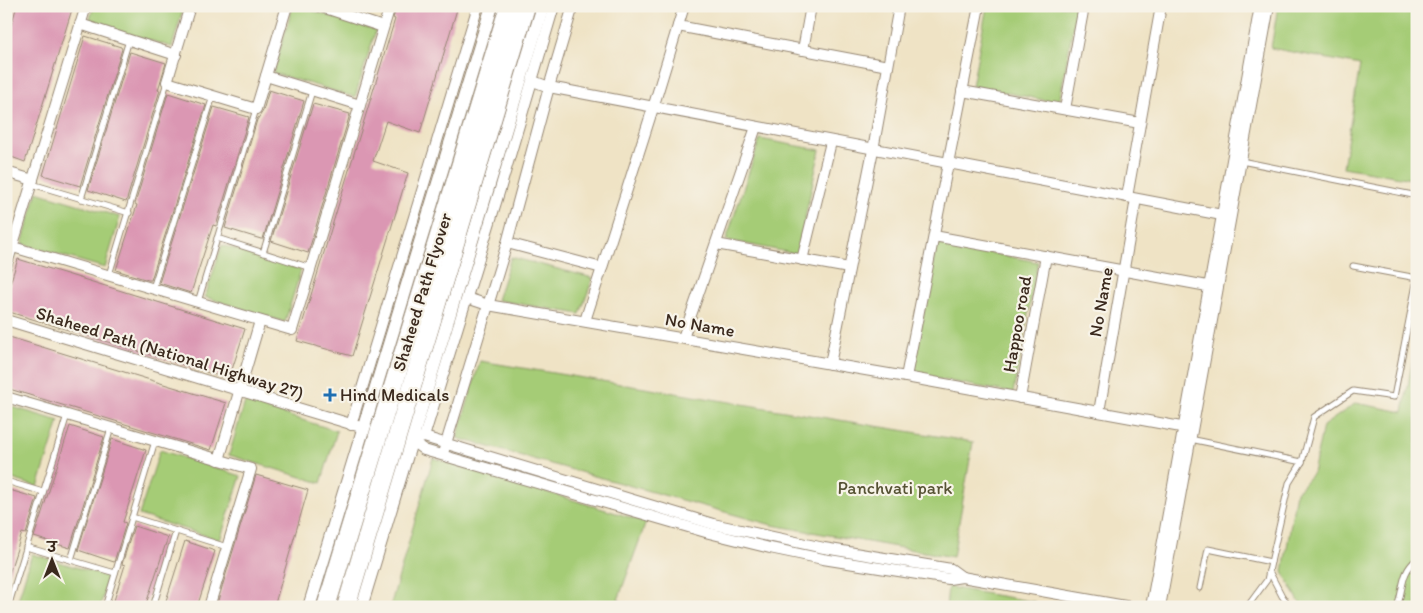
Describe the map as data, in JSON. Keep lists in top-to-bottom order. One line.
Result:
{"streets":{"highway":["Shaheed Path Flyover"],"street":["No Name","Happoo road","Shaheed Path (National Highway 27)"]},"crossings":[["No Name","Happoo road"]],"parks":["Panchvati park"],"places":{"health":["Hind Medicals"]},"north":"top"}
